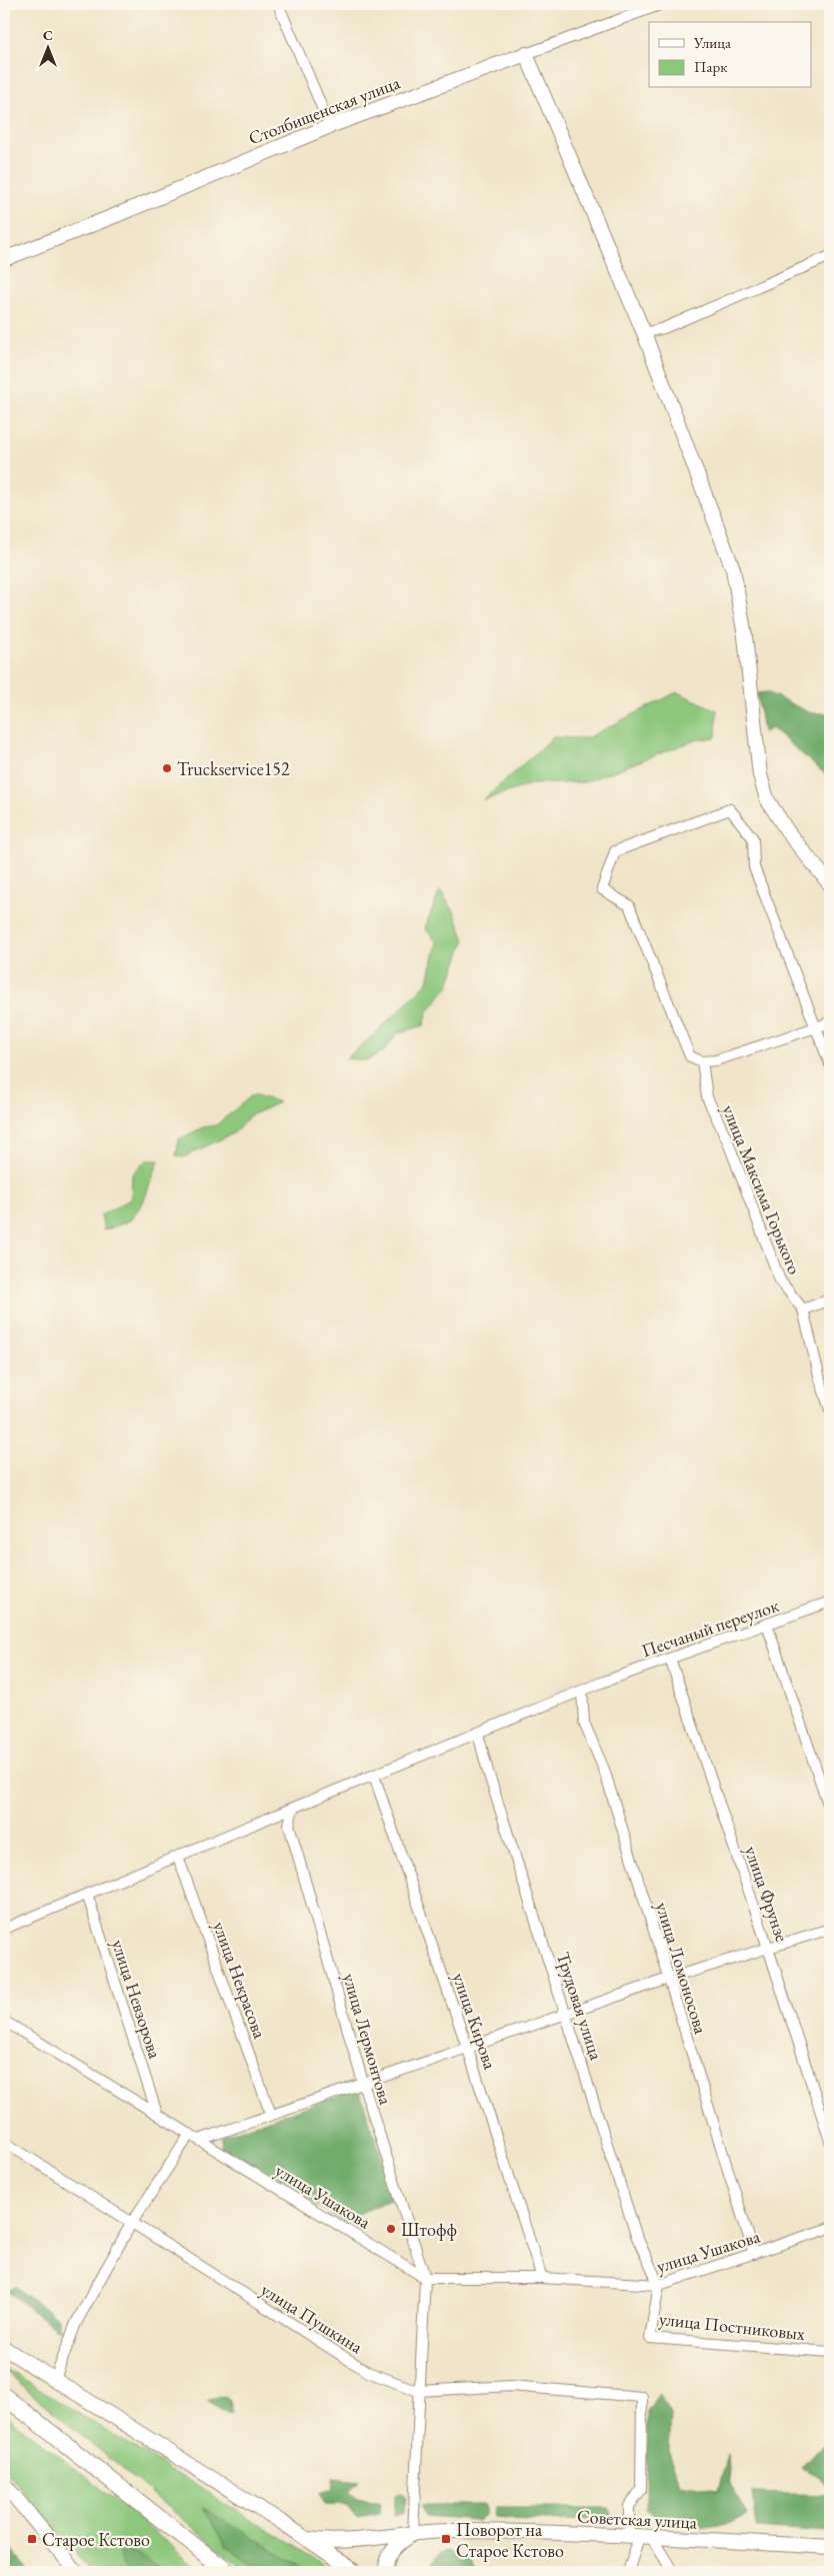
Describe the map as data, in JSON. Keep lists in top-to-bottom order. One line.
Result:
{"streets":{"street":["Столбищенская улица","улица Максима Горького","Песчаный переулок","улица Фрунзе","улица Ломоносова","улица Некрасова","улица Невзорова","Трудовая улица","улица Кирова","улица Лермонтова","улица Ушакова","улица Пушкина","улица Постниковых","Советская улица"]},"crossings":[["Песчаный переулок","улица Фрунзе"],["Песчаный переулок","улица Ломоносова"],["Песчаный переулок","улица Некрасова"],["Песчаный переулок","улица Невзорова"],["Песчаный переулок","Трудовая улица"],["Песчаный переулок","улица Кирова"],["Песчаный переулок","улица Лермонтова"],["улица Ломоносова","улица Ушакова"],["улица Невзорова","улица Ушакова"],["Трудовая улица","улица Ушакова"],["Трудовая улица","улица Постниковых"],["улица Кирова","улица Ушакова"],["улица Лермонтова","улица Ушакова"],["улица Ушакова","улица Постниковых"],["улица Пушкина","Советская улица"]],"places":{"other":["Truckservice152","Штофф"],"transit":["Старое Кстово","Поворот на Старое Кстово"]},"legend":["Улица","Парк"],"north":"top"}
